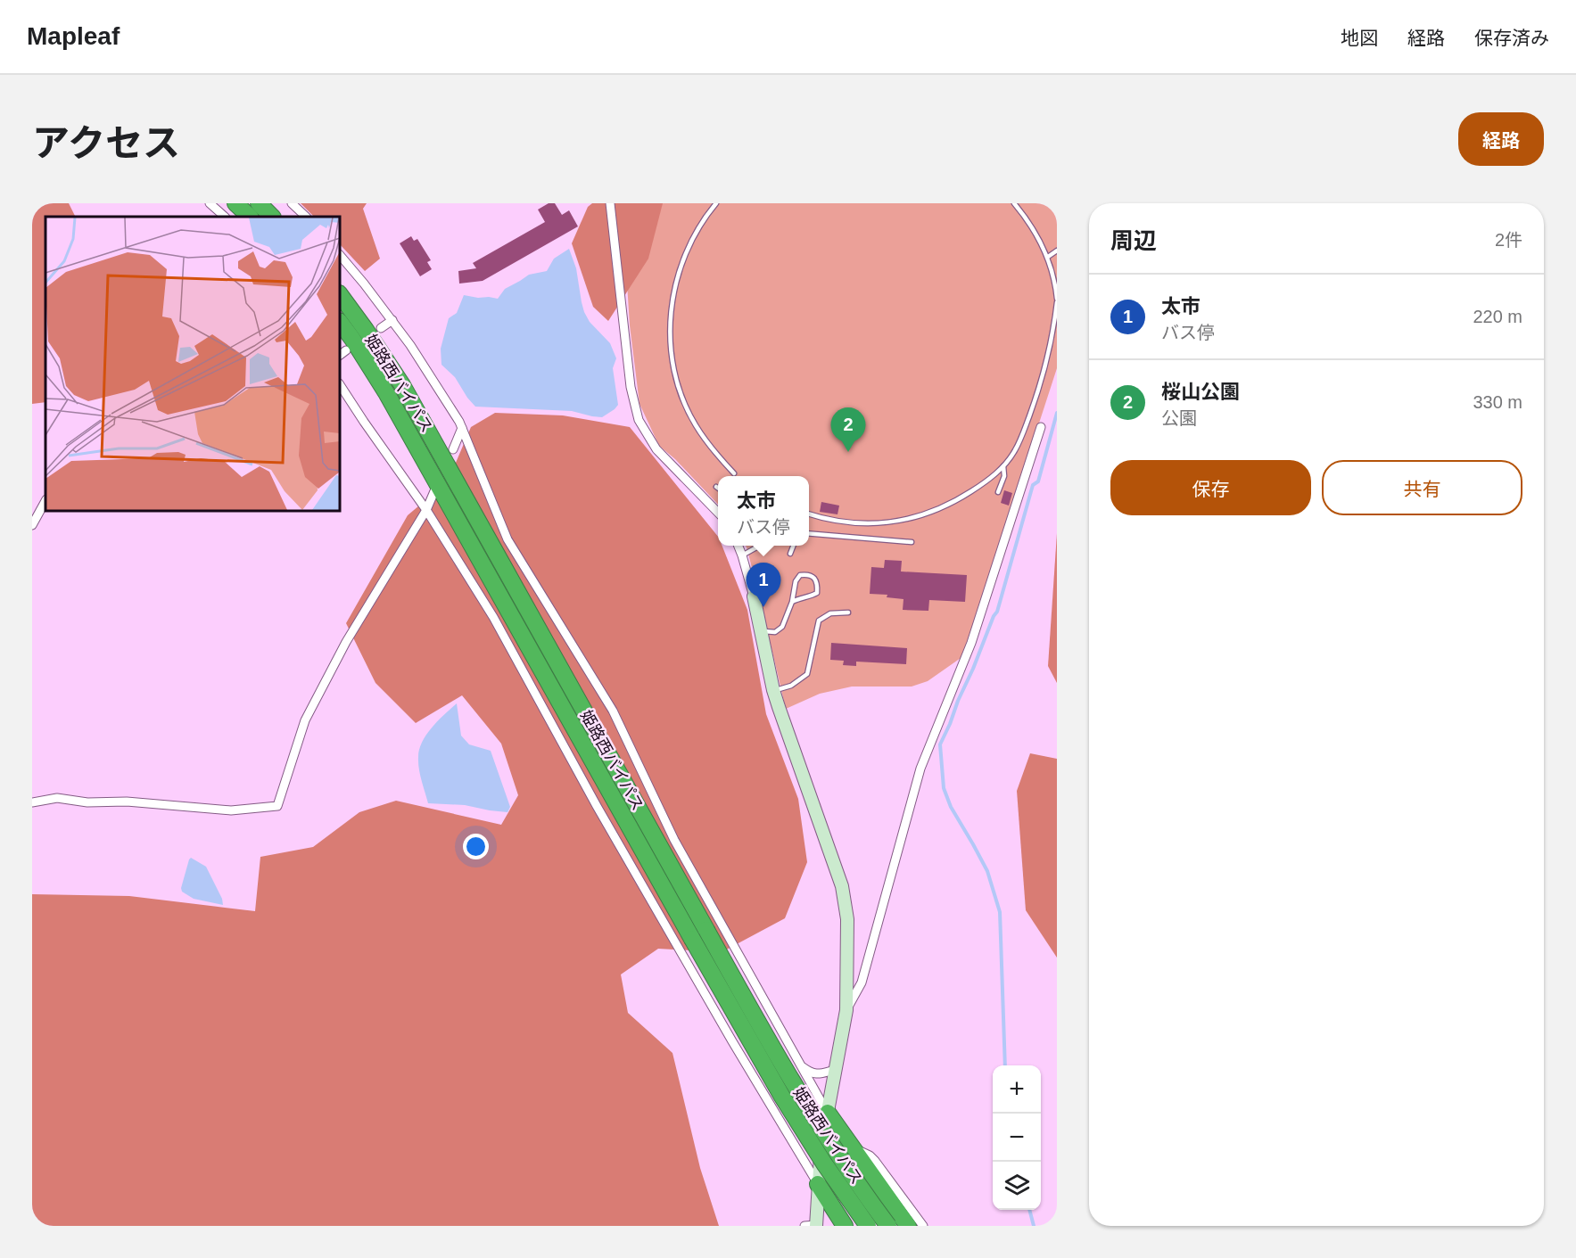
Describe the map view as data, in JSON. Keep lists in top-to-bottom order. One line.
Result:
{"streets":{"highway":["姫路西バイパス"]},"page":{"header":"Mapleaf","nav":["地図","経路","保存済み"],"title":"アクセス","buttons":["経路",["保存","共有"]],"heading":["周辺","2件"],"list":[{"mark":"1","name":"太市","note":"バス停","value":"220 m"},{"mark":"2","name":"桜山公園","note":"公園","value":"330 m"}],"pins":["2","1"],"popup":["太市","バス停"],"map_buttons":["+","−"]}}
